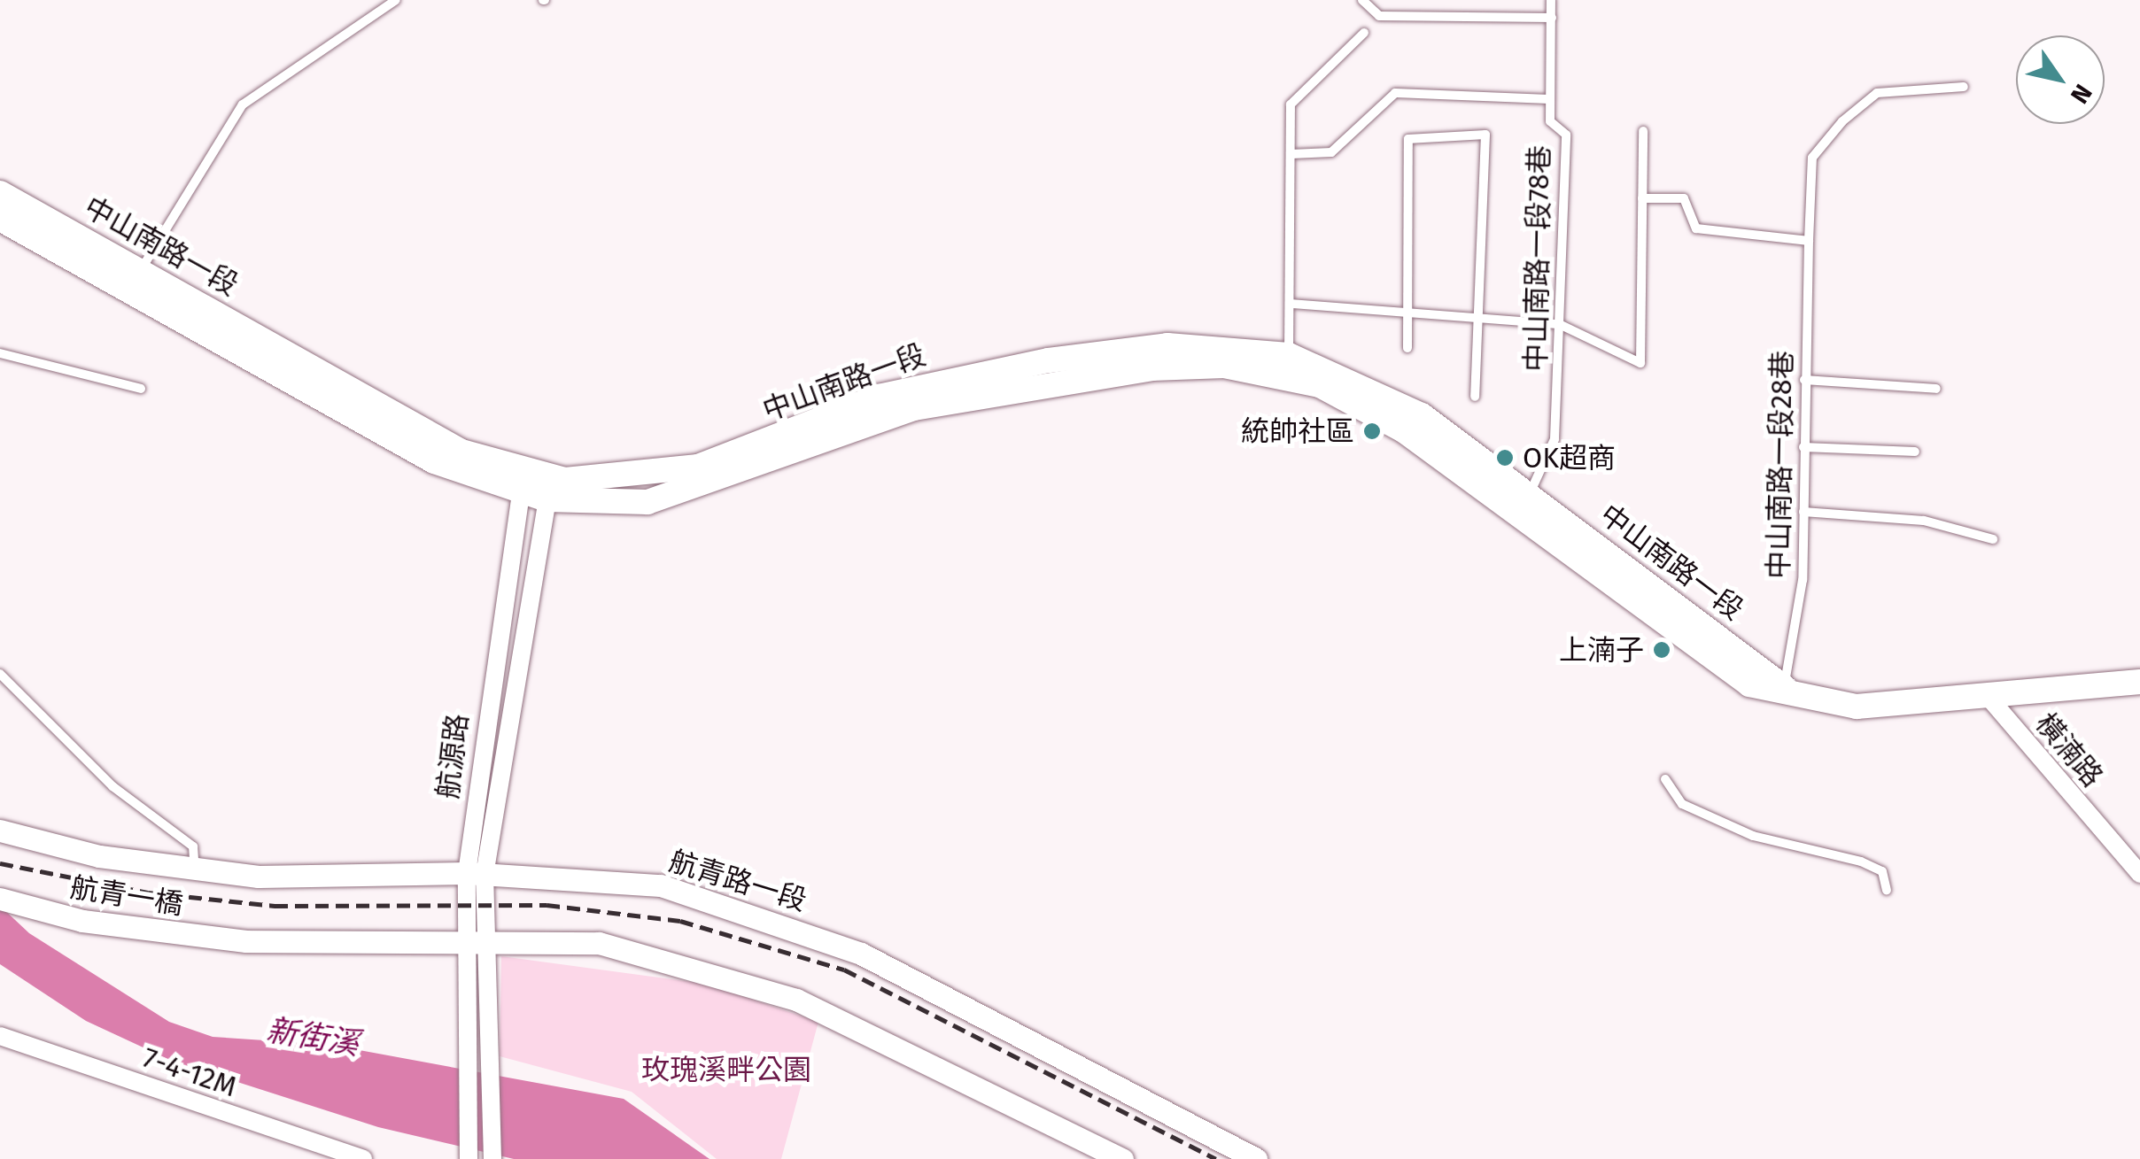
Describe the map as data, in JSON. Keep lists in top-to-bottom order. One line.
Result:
{"streets":{"main road":["中山南路一段"],"street":["橫湳路","航源路","航青路一段","航青一橋","7-4-12M"],"lane":["中山南路一段78巷","中山南路一段28巷"]},"crossings":[["中山南路一段","中山南路一段78巷"],["中山南路一段","中山南路一段28巷"],["中山南路一段","橫湳路"],["中山南路一段","航源路"],["航源路","航青路一段"],["航源路","航青一橋"],["航青路一段","航青一橋"]],"water":["新街溪"],"parks":["玫瑰溪畔公園"],"places":["統帥社區","OK超商","上湳子"],"north":"bottom right"}
